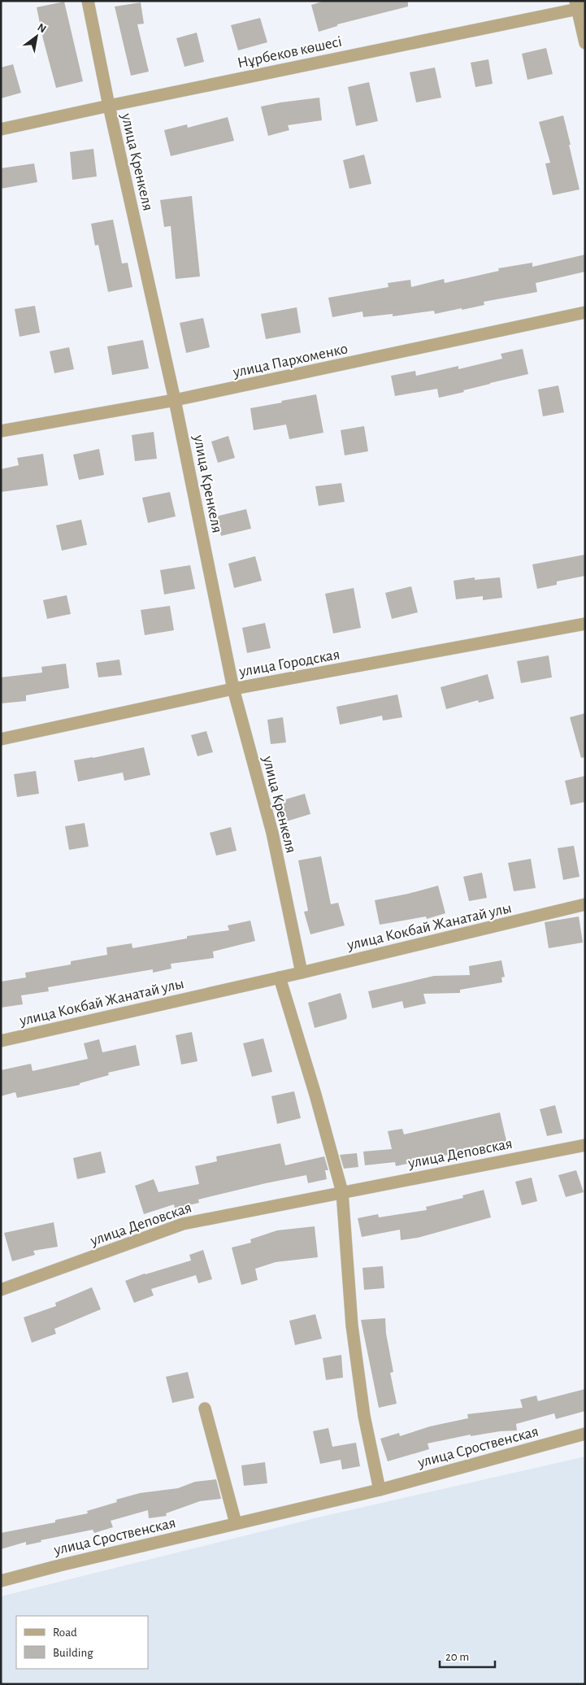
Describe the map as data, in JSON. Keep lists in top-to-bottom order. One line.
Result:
{"streets":{"street":["Нұрбеков көшесі","улица Кренкеля","улица Пархоменко","улица Городская","улица Кокбай Жанатай улы","улица Деповская","улица Сроственская"]},"crossings":[["Нұрбеков көшесі","улица Кренкеля"],["улица Кренкеля","улица Пархоменко"],["улица Кренкеля","улица Городская"],["улица Кренкеля","улица Кокбай Жанатай улы"]],"legend":["Road","Building"],"scale_bar":"20 m","north":"top right"}
